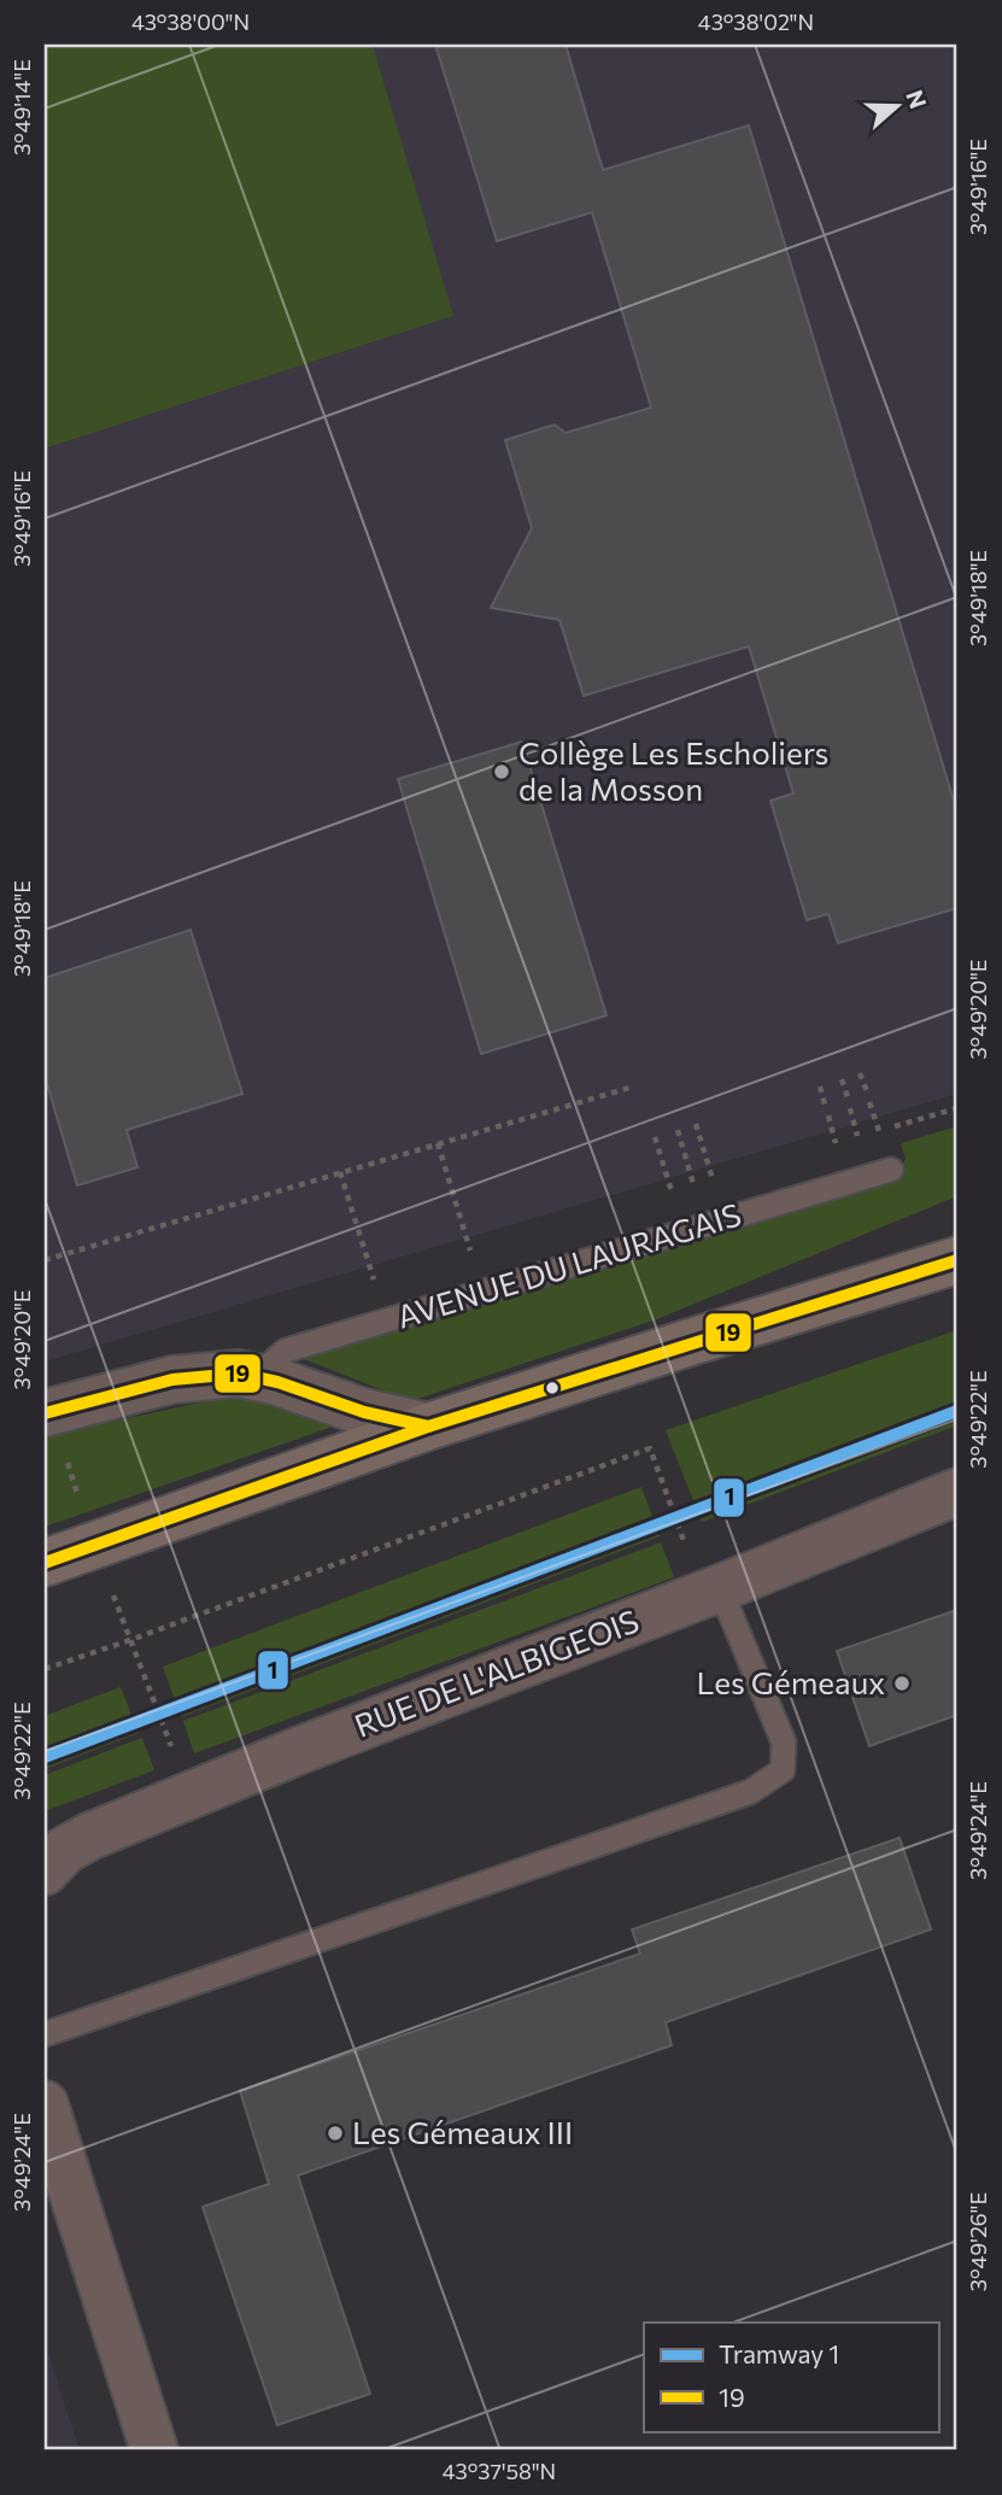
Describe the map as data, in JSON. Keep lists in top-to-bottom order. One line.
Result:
{"streets":{"street":["RUE DE L'ALBIGEOIS"],"lane":["AVENUE DU LAURAGAIS"]},"places":["Collège Les Escholiers de la Mosson","Les Gémeaux","Les Gémeaux III"],"lines":["transit line 19","tram line 1"],"legend":["Tramway 1","19"],"north":"right","coordinates":["43°38'00\"N","43°38'02\"N","3°49'14\"E","3°49'16\"E","3°49'18\"E","3°49'20\"E","3°49'22\"E","3°49'24\"E","3°49'26\"E","43°37'58\"N"]}
